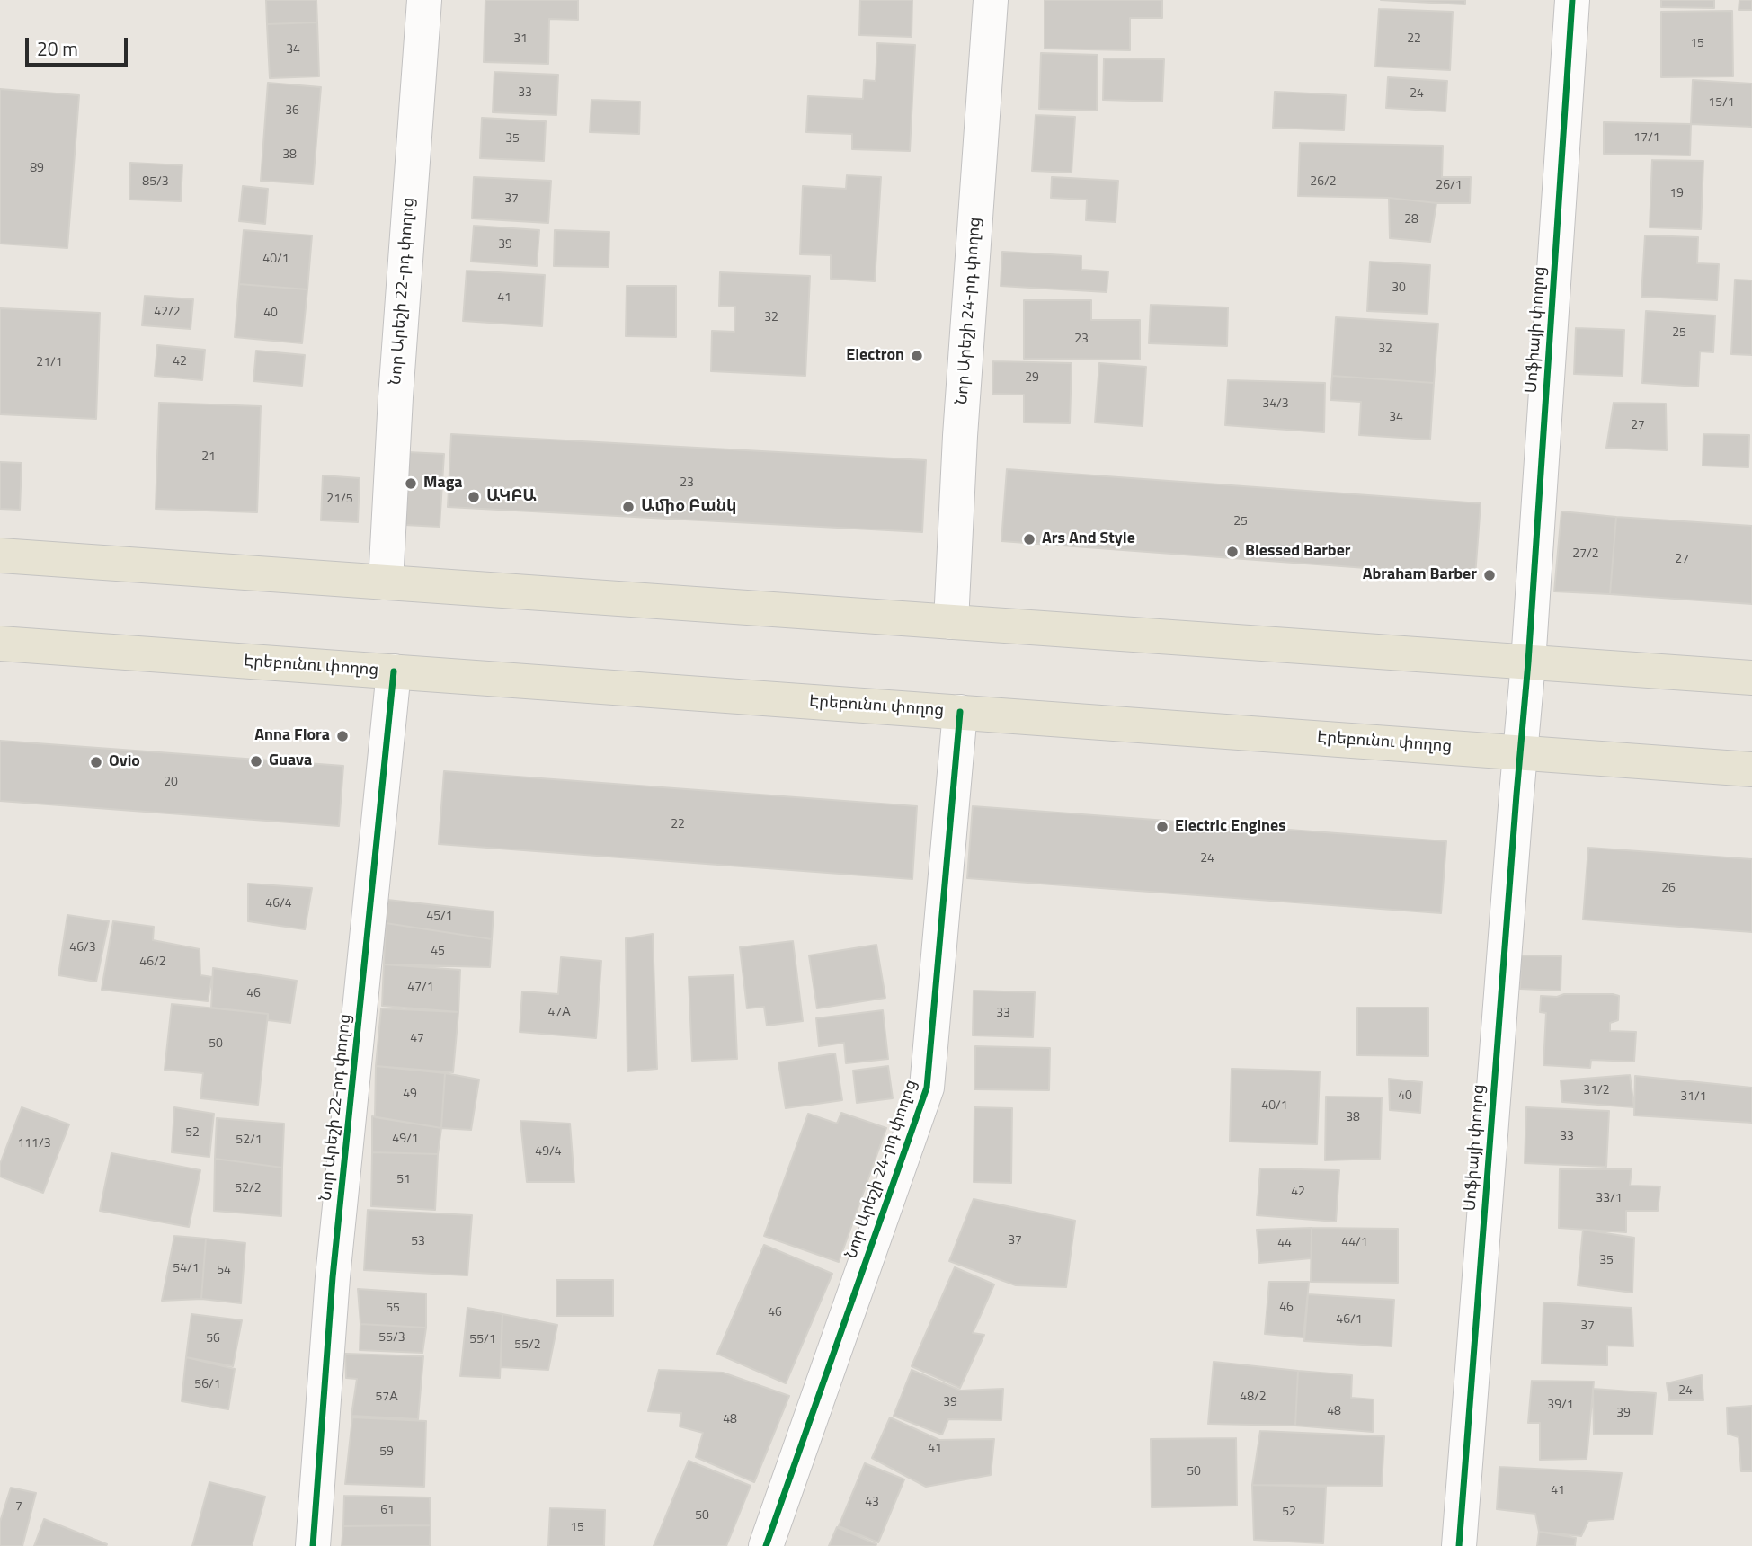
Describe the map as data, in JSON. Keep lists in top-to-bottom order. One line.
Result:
{"streets":{"main road":["Էրեբունու փողոց"],"street":["Նոր Արեշի 22-րդ փողոց","Նոր Արեշի 24-րդ փողոց","Սոֆիայի փողոց"]},"crossings":[["Նոր Արեշի 22-րդ փողոց","Էրեբունու փողոց"],["Նոր Արեշի 24-րդ փողոց","Էրեբունու փողոց"],["Սոֆիայի փողոց","Էրեբունու փողոց"]],"places":["Electron","Maga","ԱԿԲԱ","Ամիօ Բանկ","Ars And Style","Blessed Barber","Abraham Barber","Anna Flora","Guava","Ovio","Electric Engines"],"house_numbers":["31","22","15","34","33","24","15/1","36","17/1","35","38","89","85/3","26/2","26/1","19","37","28","39","40/1","30","41","42/2","40","32","25","23","32","42","21/1","29","34/3","34","27","21","23","21/5","25","27/2","27","20","22","24","26","46/4","45/1","46/3","45","46/2","47/1","46","47А","33","47","50","31/2","49","40","31/1","40/1","38","52","33","49/1","52/1","111/3","49/4","51","52/2","42","33/1","37","53","44/1","44","35","54/1","54","46","55","46","46/1","37","55/3","56","55/1","55/2","56/1","24","57А","48/2","39","39/1","48","39","48","41","59","50","41","43","7","61","52","50","15"],"scale_bar":"20 m"}
